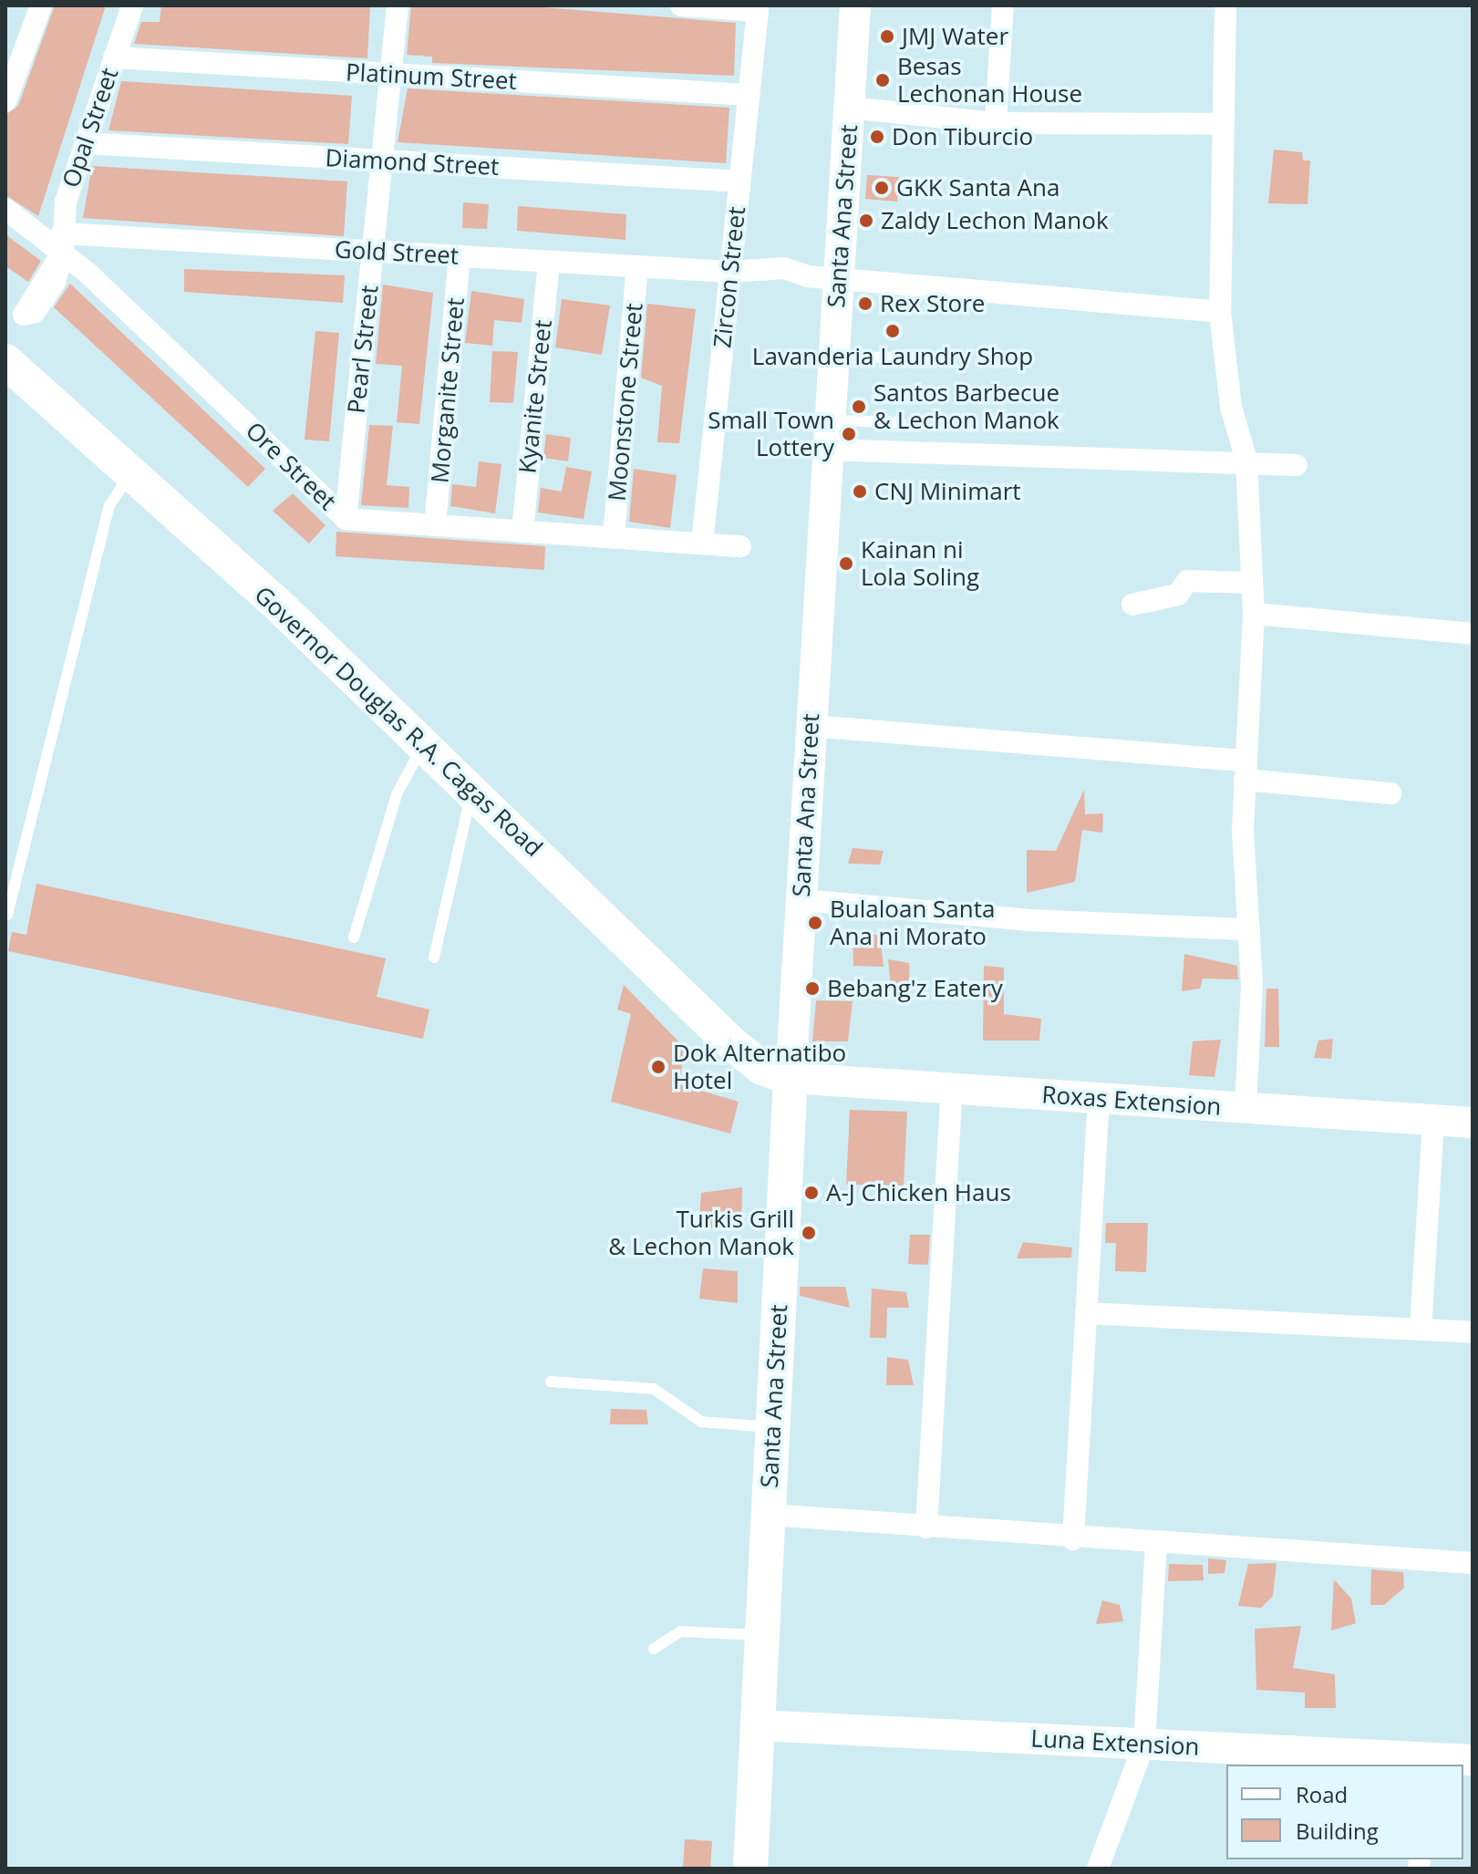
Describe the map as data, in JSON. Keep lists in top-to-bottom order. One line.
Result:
{"streets":{"main road":["Santa Ana Street","Governor Douglas R.A. Cagas Road","Roxas Extension","Luna Extension"],"street":["Platinum Street","Opal Street","Diamond Street","Gold Street","Zircon Street","Pearl Street","Morganite Street","Kyanite Street","Moonstone Street","Ore Street"]},"crossings":[["Platinum Street","Opal Street"],["Platinum Street","Zircon Street"],["Platinum Street","Pearl Street"],["Opal Street","Diamond Street"],["Opal Street","Gold Street"],["Opal Street","Ore Street"],["Diamond Street","Zircon Street"],["Diamond Street","Pearl Street"],["Santa Ana Street","Gold Street"],["Santa Ana Street","Governor Douglas R.A. Cagas Road"],["Santa Ana Street","Roxas Extension"],["Santa Ana Street","Luna Extension"],["Gold Street","Zircon Street"],["Gold Street","Pearl Street"],["Gold Street","Morganite Street"],["Gold Street","Kyanite Street"],["Gold Street","Moonstone Street"],["Gold Street","Ore Street"],["Zircon Street","Ore Street"],["Pearl Street","Ore Street"],["Morganite Street","Ore Street"],["Kyanite Street","Ore Street"],["Moonstone Street","Ore Street"],["Governor Douglas R.A. Cagas Road","Roxas Extension"]],"places":["JMJ Water","Besas Lechonan House","Don Tiburcio","GKK Santa Ana","Zaldy Lechon Manok","Rex Store","Lavanderia Laundry Shop","Santos Barbecue & Lechon Manok","Small Town Lottery","CNJ Minimart","Kainan ni Lola Soling","Bulaloan Santa Ana ni Morato","Bebang'z Eatery","Dok Alternatibo Hotel","A-J Chicken Haus","Turkis Grill & Lechon Manok"],"legend":["Road","Building"]}
